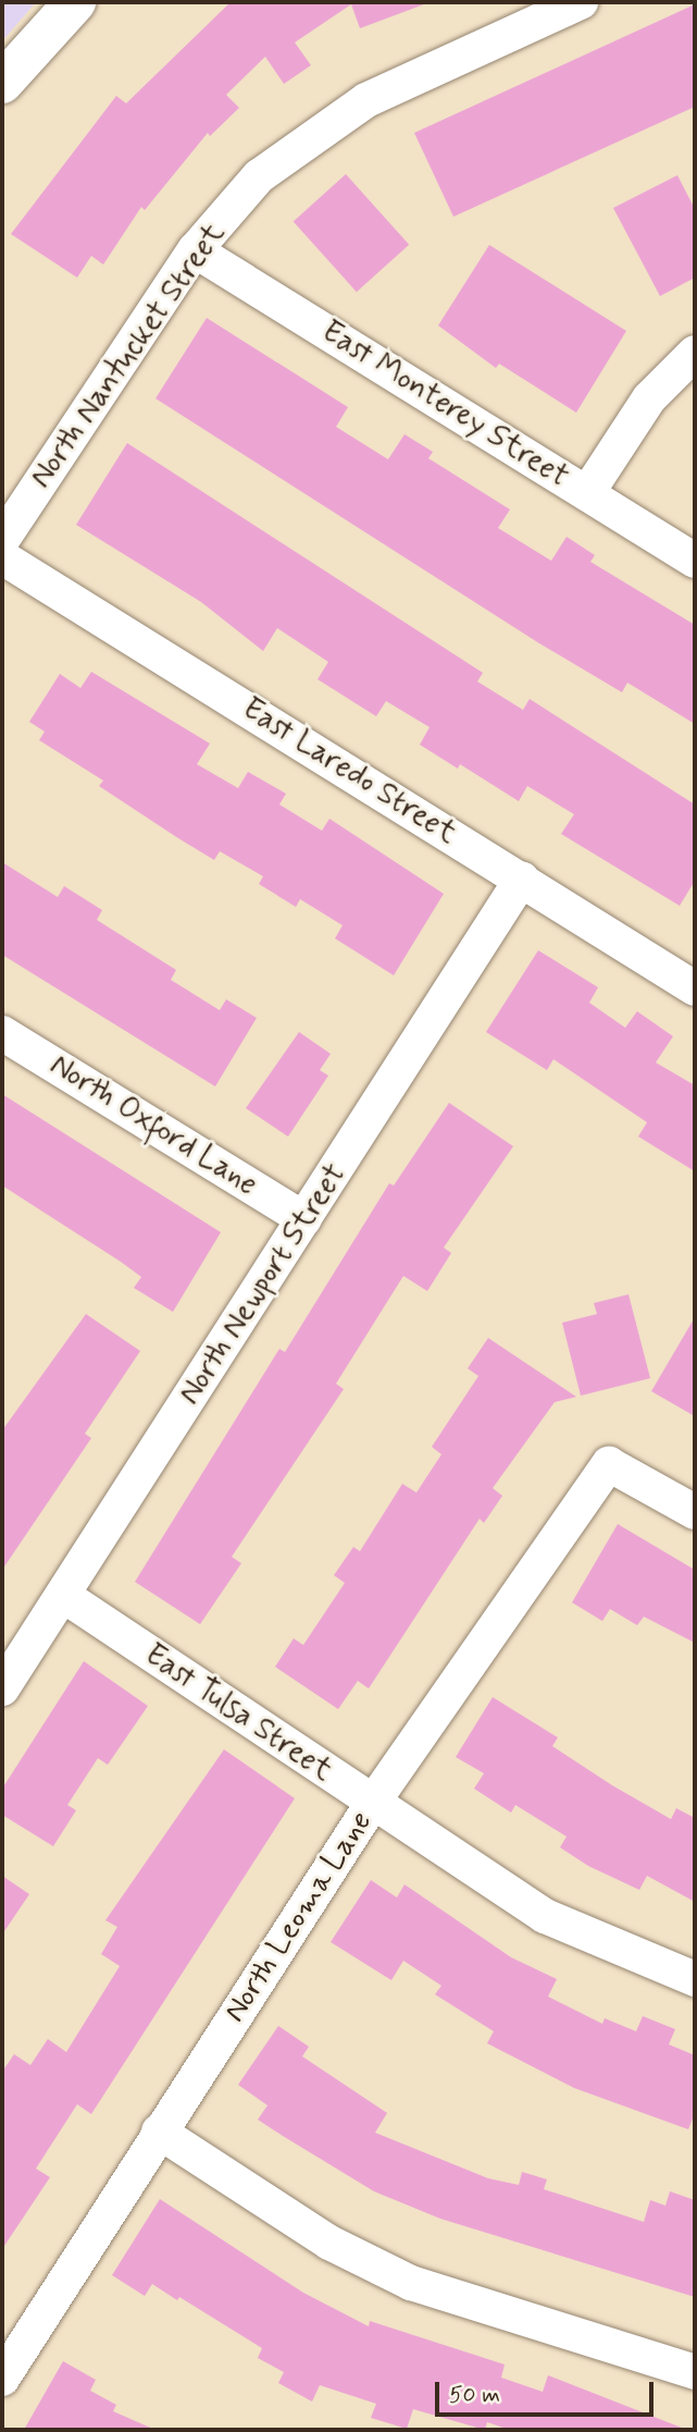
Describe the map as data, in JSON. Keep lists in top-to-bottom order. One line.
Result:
{"streets":{"street":["North Nantucket Street","East Monterey Street","East Laredo Street","North Oxford Lane","North Newport Street","East Tulsa Street","North Leoma Lane"]},"crossings":[["North Nantucket Street","East Monterey Street"],["East Laredo Street","North Newport Street"],["North Oxford Lane","North Newport Street"],["North Newport Street","East Tulsa Street"],["East Tulsa Street","North Leoma Lane"]],"scale_bar":"50 m"}
